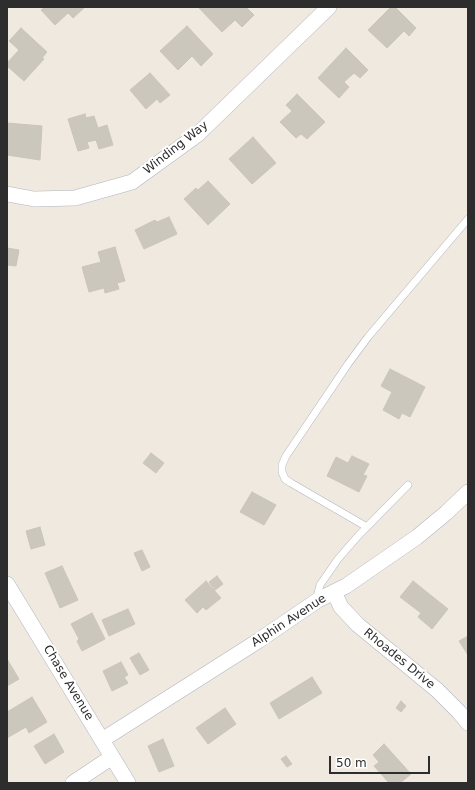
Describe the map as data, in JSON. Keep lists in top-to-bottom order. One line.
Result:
{"streets":{"street":["Winding Way","Alphin Avenue","Rhoades Drive","Chase Avenue"]},"crossings":[["Alphin Avenue","Rhoades Drive"],["Alphin Avenue","Chase Avenue"]],"scale_bar":"50 m"}
